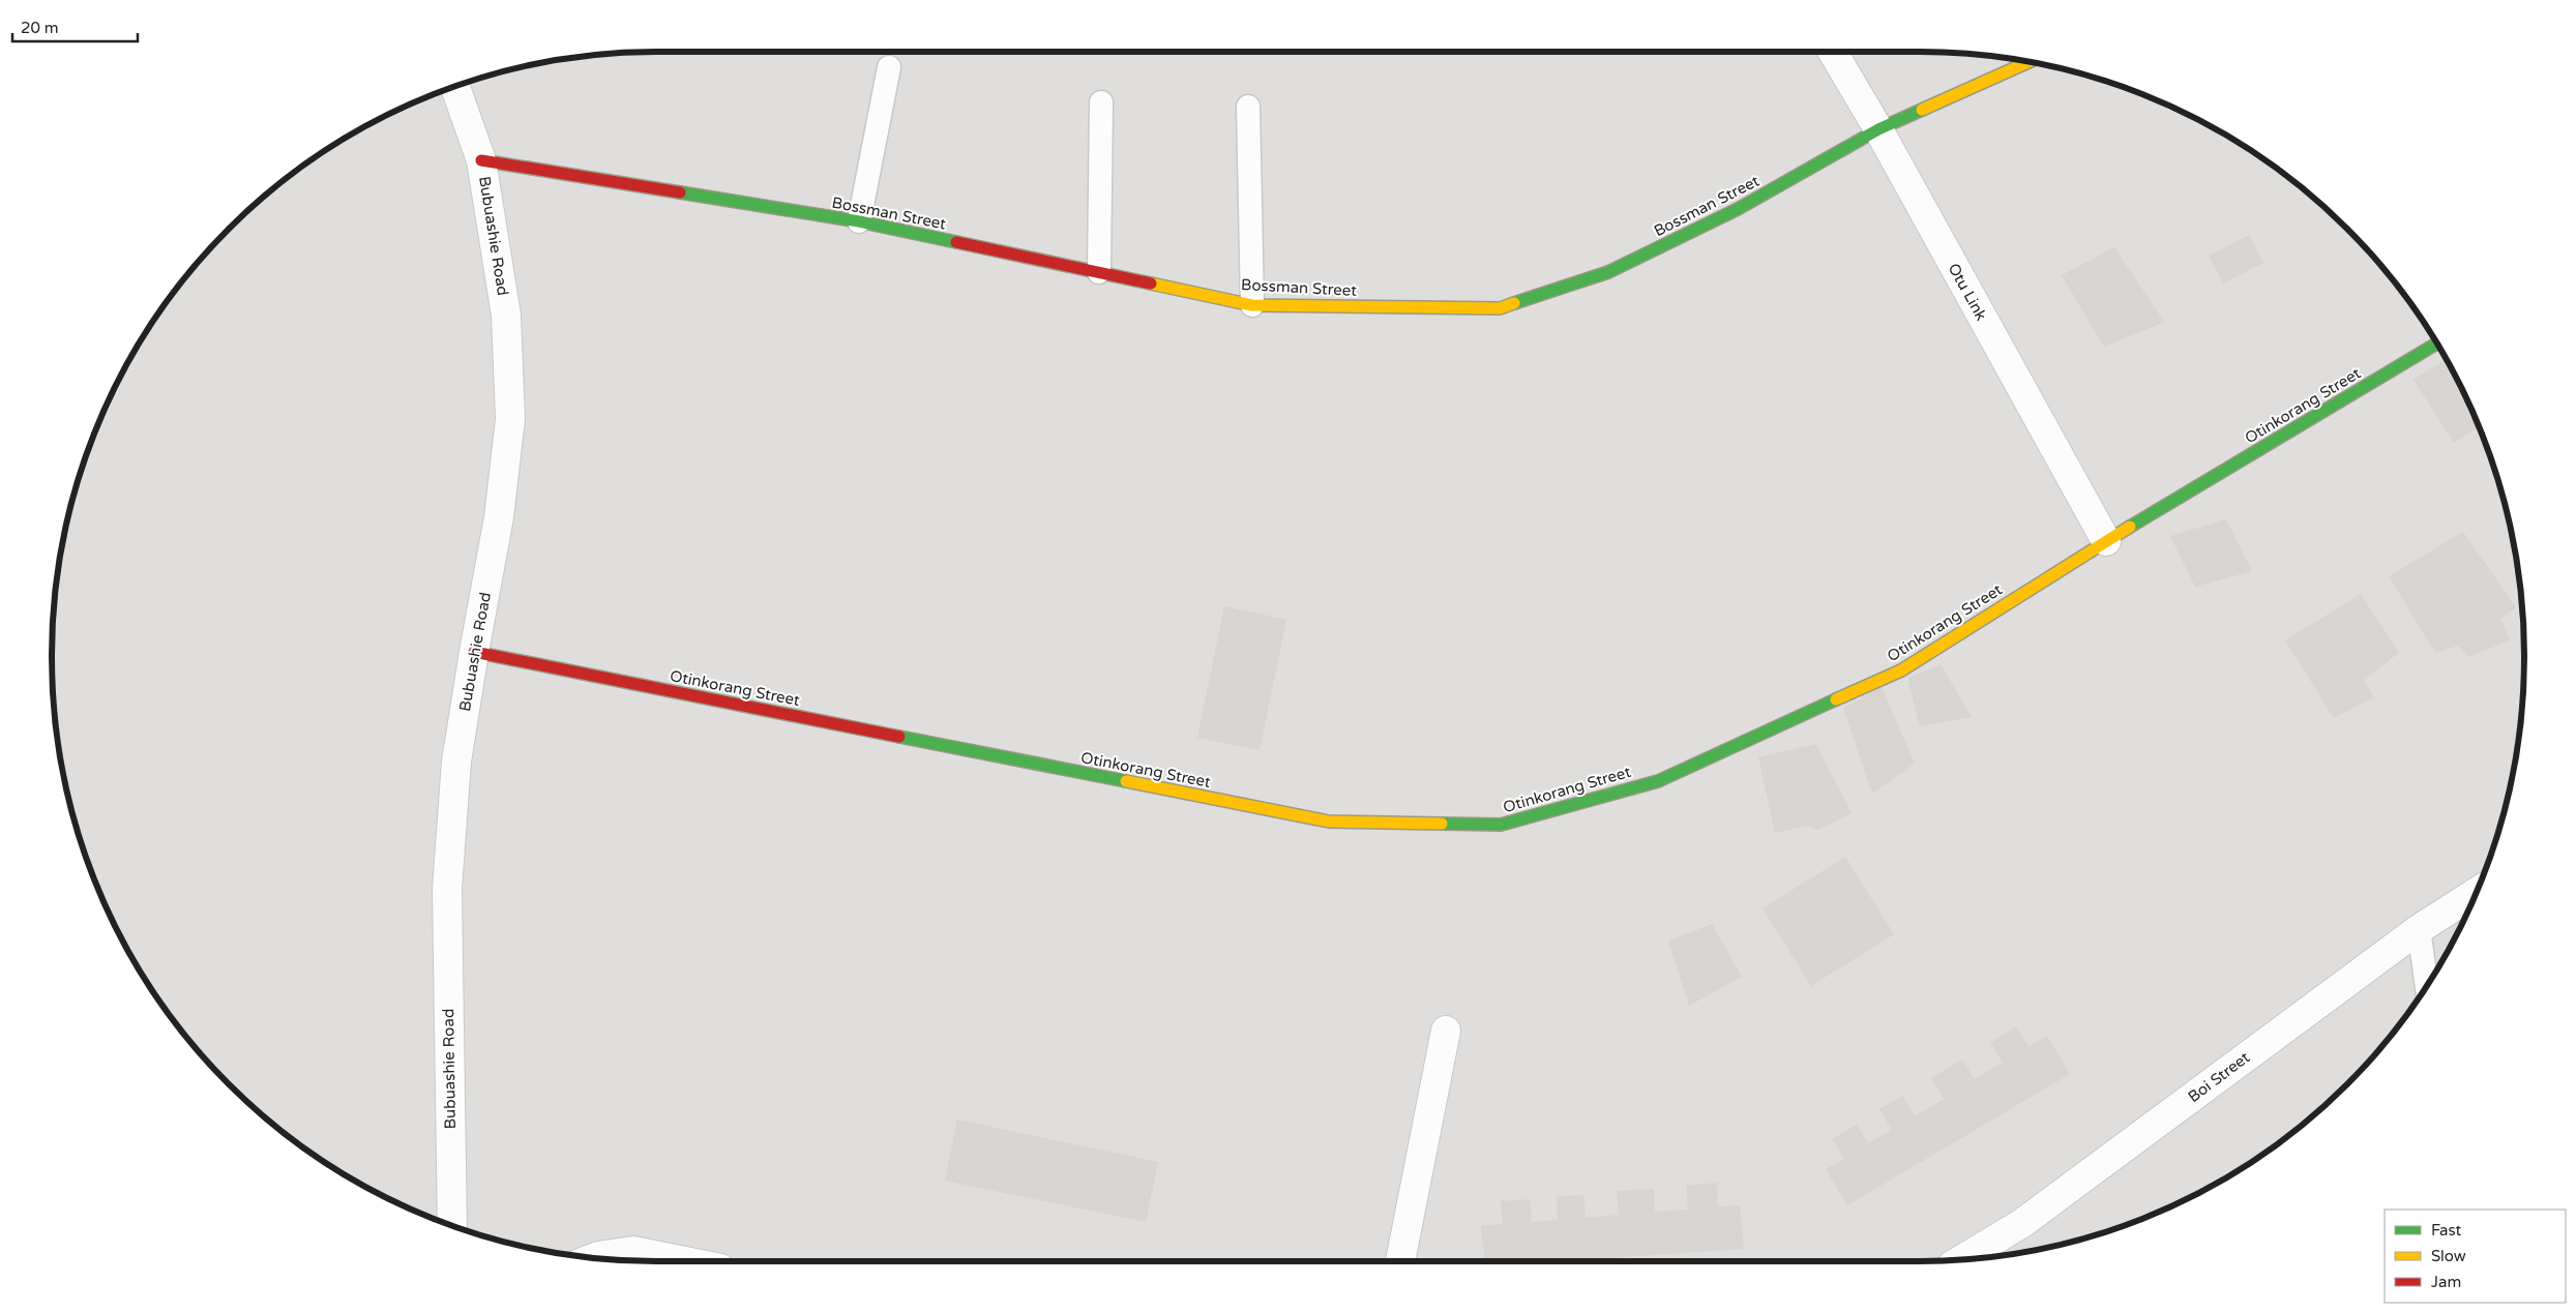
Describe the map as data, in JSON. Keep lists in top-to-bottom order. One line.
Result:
{"streets":{"street":["Bossman Street","Bubuashie Road","Otu Link","Otinkorang Street","Boi Street"]},"crossings":[["Bossman Street","Bubuashie Road"],["Bossman Street","Otu Link"],["Bubuashie Road","Otinkorang Street"],["Otu Link","Otinkorang Street"]],"legend":["Fast","Slow","Jam"],"scale_bar":"20 m"}
